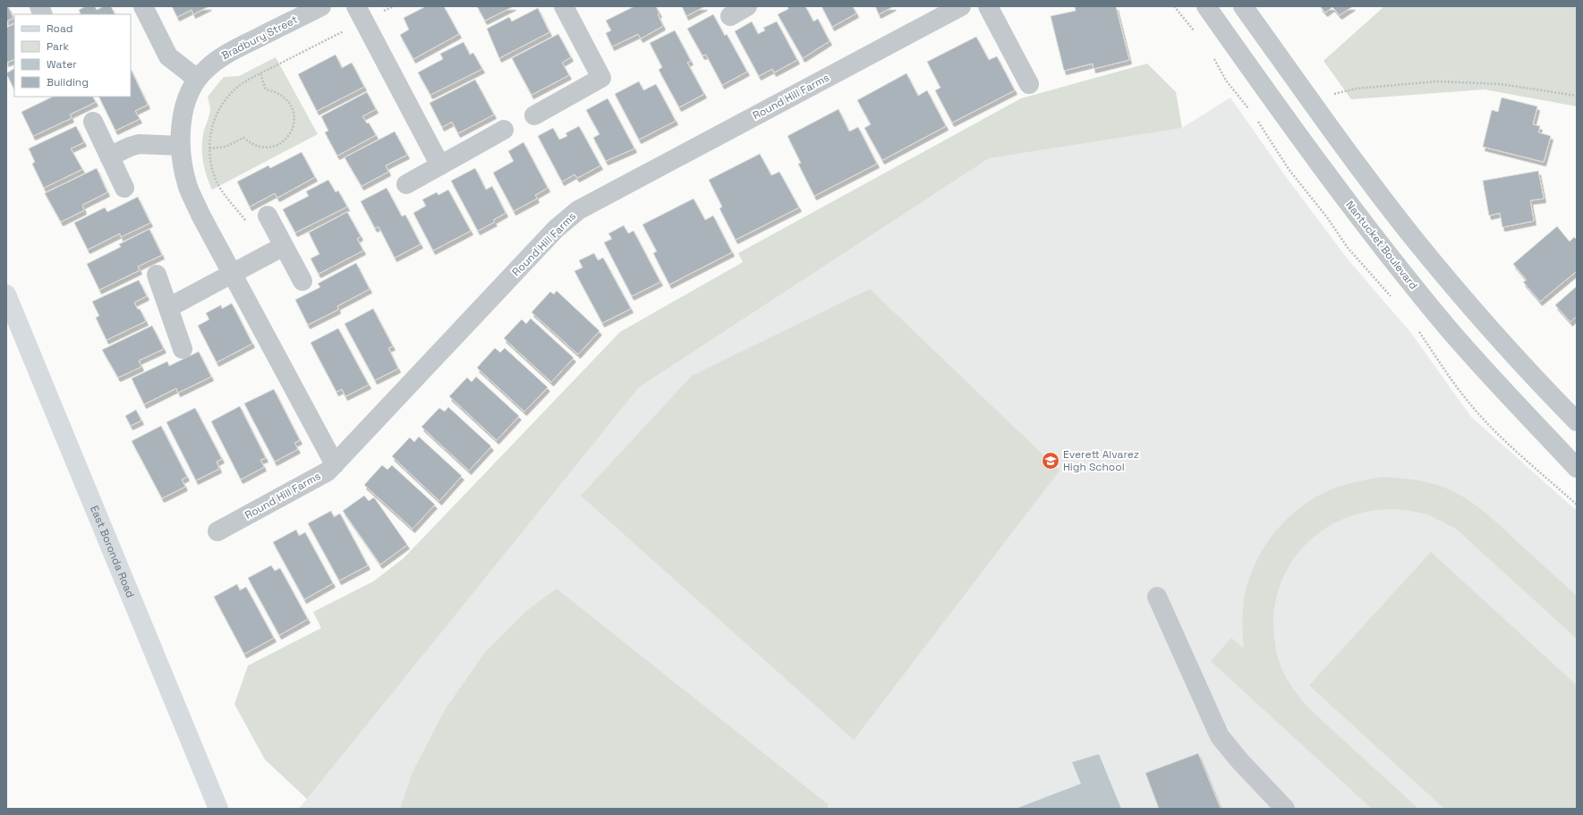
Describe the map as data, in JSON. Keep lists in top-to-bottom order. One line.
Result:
{"streets":{"main road":["East Boronda Road"],"street":["Bradbury Street","Round Hill Farms","Nantucket Boulevard"]},"crossings":[["Bradbury Street","Round Hill Farms"]],"places":{"school or university":["Everett Alvarez High School"]},"legend":["Road","Park","Water","Building"]}
